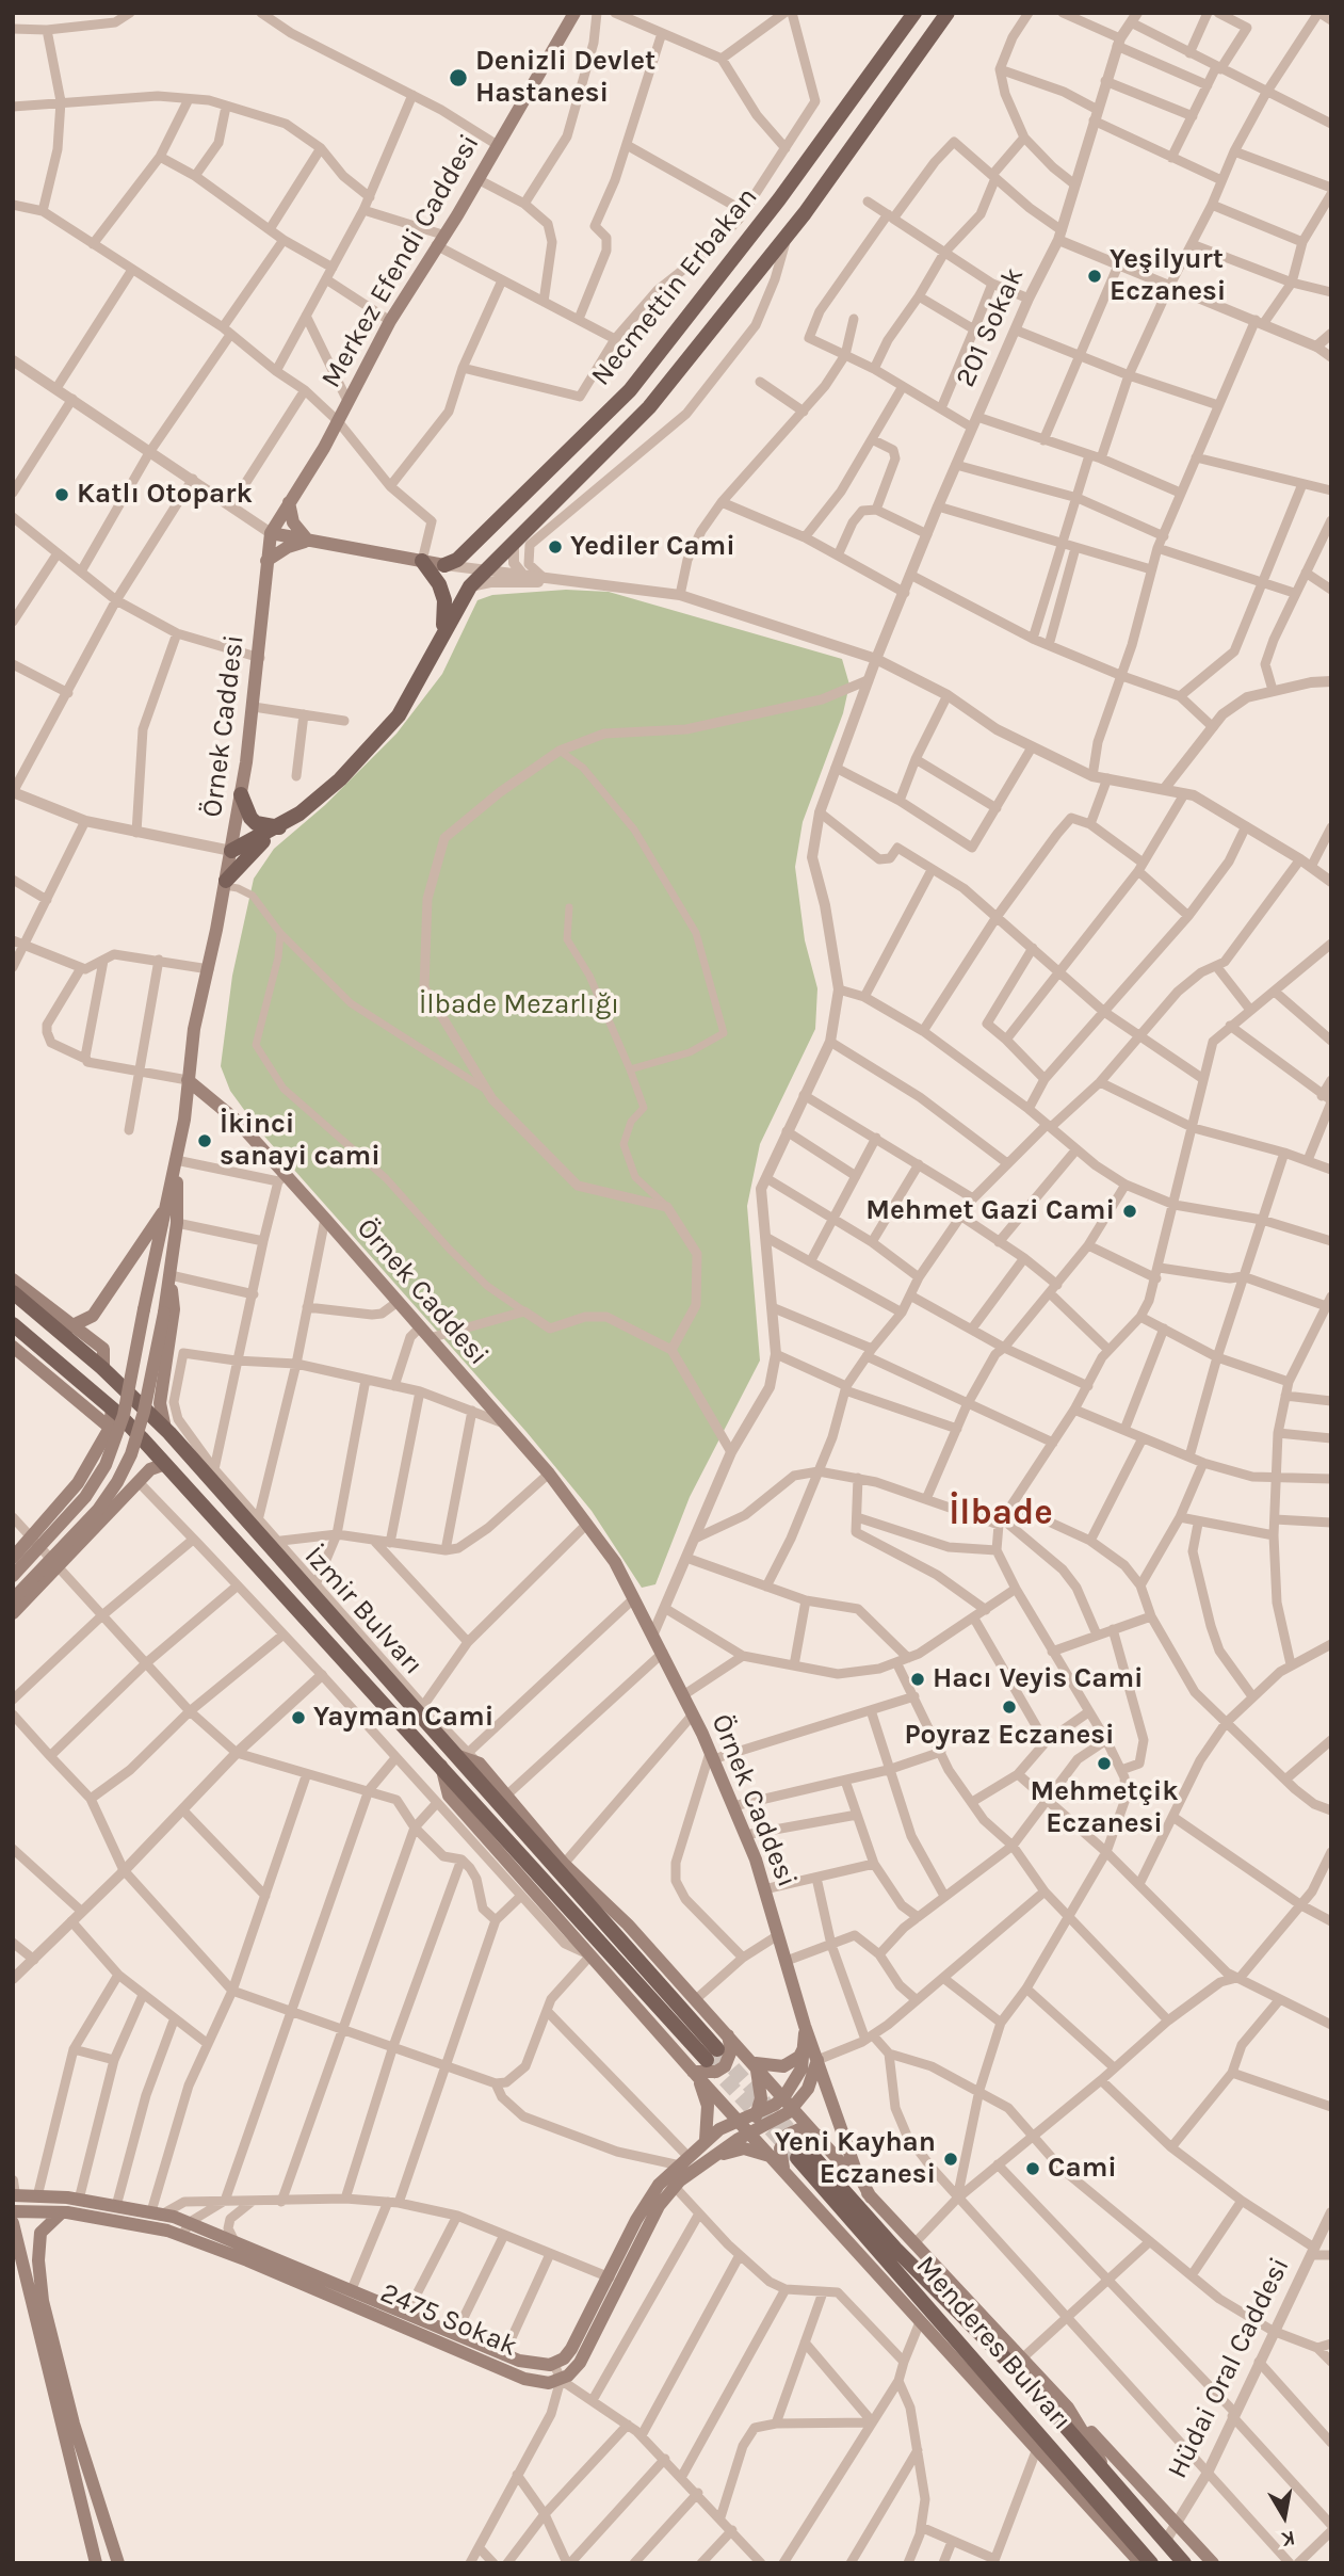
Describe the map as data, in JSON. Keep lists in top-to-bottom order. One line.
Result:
{"streets":{"main road":["Merkez Efendi Caddesi","Necmettin Erbakan","Örnek Caddesi","İzmir Bulvarı","2475 Sokak","Menderes Bulvarı"],"street":["201 Sokak","Hüdai Oral Caddesi"]},"crossings":[["Merkez Efendi Caddesi","Örnek Caddesi"],["201 Sokak","Örnek Caddesi"],["Menderes Bulvarı","Hüdai Oral Caddesi"]],"districts":["İlbade"],"parks":["İlbade Mezarlığı"],"places":["Denizli Devlet Hastanesi","Yeşilyurt Eczanesi","Katlı Otopark","Yediler Cami","İkinci sanayi cami","Mehmet Gazi Cami","Hacı Veyis Cami","Poyraz Eczanesi","Yayman Cami","Mehmetçik Eczanesi","Yeni Kayhan Eczanesi","Cami"],"north":"bottom"}
